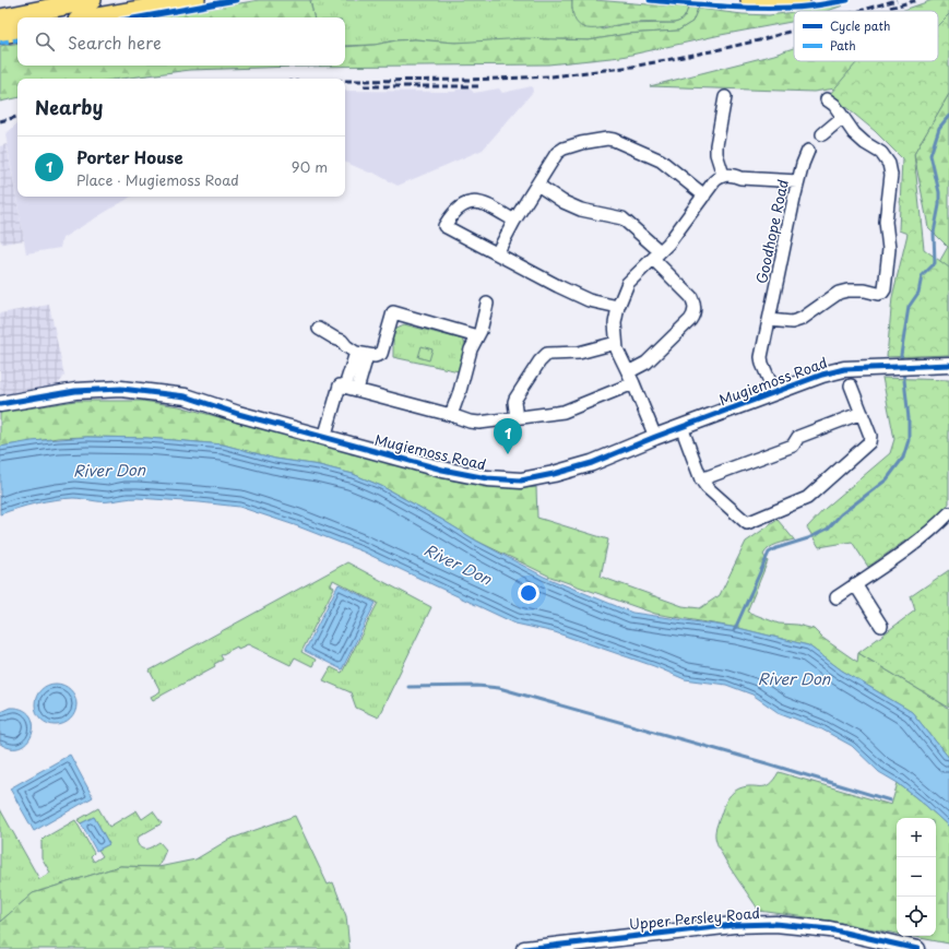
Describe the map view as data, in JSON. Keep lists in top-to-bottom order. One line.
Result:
{"streets":{"street":["Goodhope Road","Mugiemoss Road","Upper Persley Road"]},"crossings":[["Goodhope Road","Mugiemoss Road"]],"water":["River Don"],"legend":["Cycle path","Path"],"page":{"search":"Search here","heading":"Nearby","list":[{"mark":"1","name":"Porter House","note":"Place · Mugiemoss Road","value":"90 m"}],"pins":"1","map_buttons":["+","−"]}}
